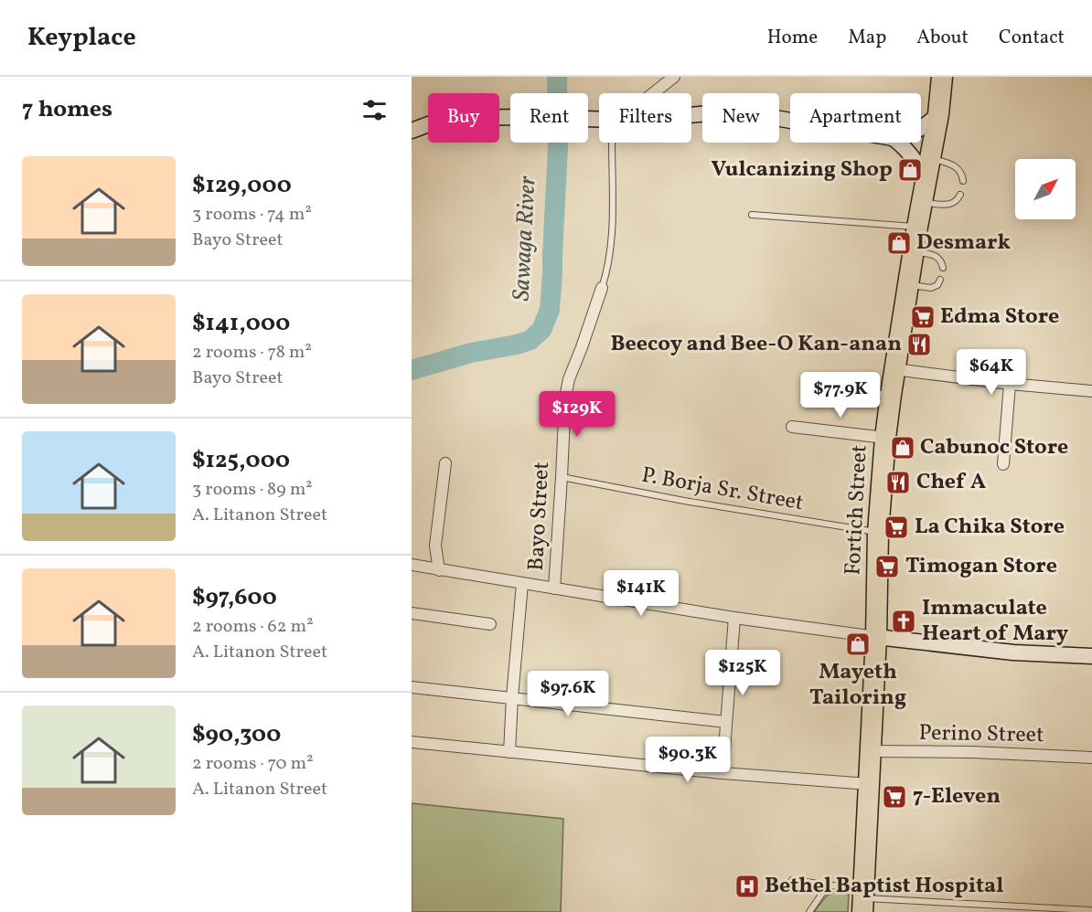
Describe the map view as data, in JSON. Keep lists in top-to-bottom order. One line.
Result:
{"streets":{"highway":["Fortich Street"],"street":["Bayo Street","Perino Street"],"lane":["P. Borja Sr. Street"]},"crossings":[["P. Borja Sr. Street","Fortich Street"],["P. Borja Sr. Street","Bayo Street"],["Fortich Street","Perino Street"]],"water":["Sawaga River"],"places":{"shop":["Vulcanizing Shop","Desmark","Cabunoc Store","Mayeth Tailoring"],"supermarket":["Edma Store","La Chika Store","Timogan Store","7-Eleven"],"restaurant":["Beecoy and Bee-O Kan-anan","Chef A"],"church":["Immaculate Heart of Mary"],"hospital":["Bethel Baptist Hospital"]},"north":"top right","page":{"header":"Keyplace","nav":["Home","Map","About","Contact"],"heading":"7 homes","chip":["Buy","Rent","Filters","New","Apartment"],"list":[{"name":"$129,000","note":"3 rooms · 74 m² · Bayo Street"},{"name":"$141,000","note":"2 rooms · 78 m² · Bayo Street"},{"name":"$125,000","note":"3 rooms · 89 m² · A. Litanon Street"},{"name":"$97,600","note":"2 rooms · 62 m² · A. Litanon Street"},{"name":"$90,300","note":"2 rooms · 70 m² · A. Litanon Street"}],"price":["$64K","$77.9K","$129K","$141K","$125K","$97.6K","$90.3K"]}}
